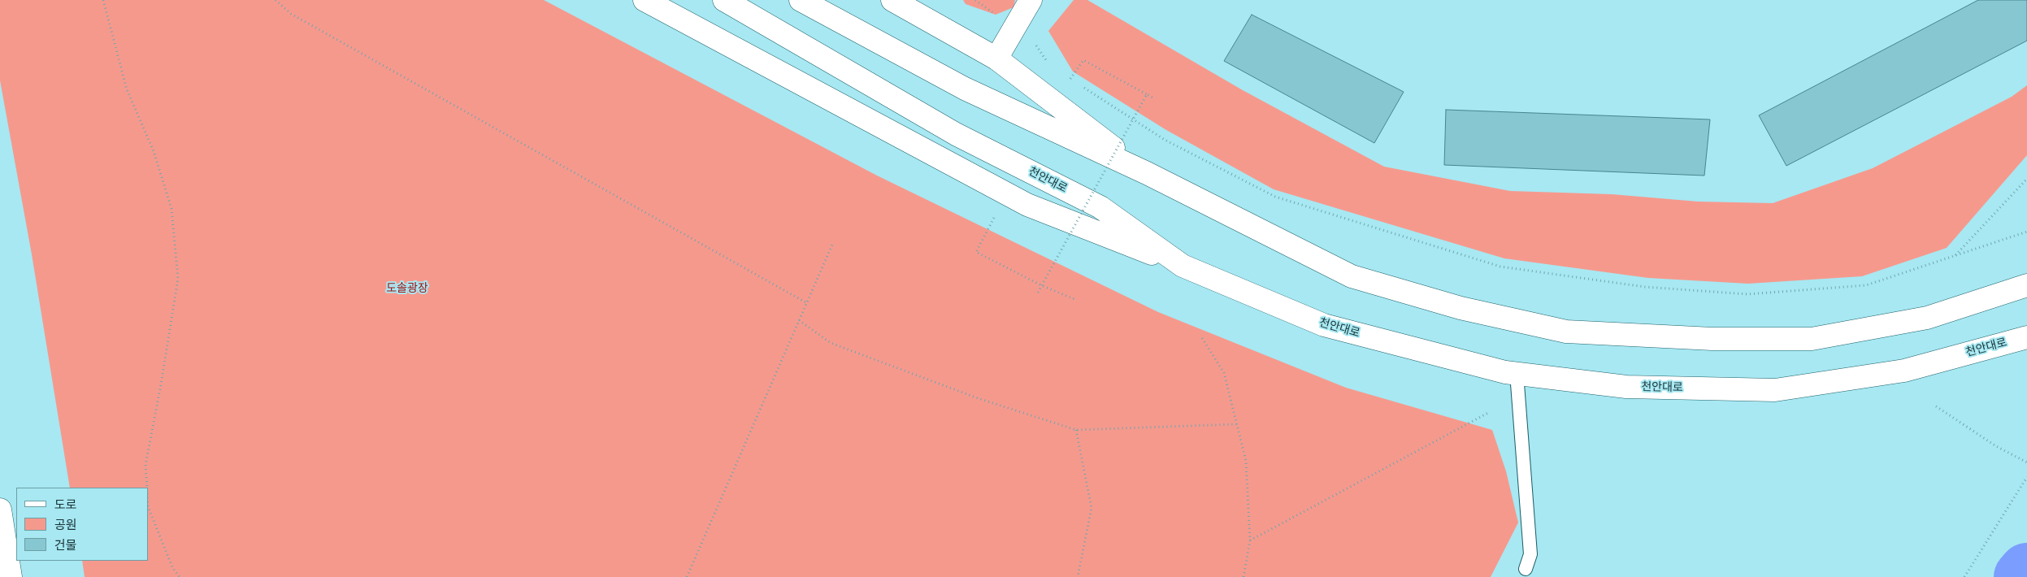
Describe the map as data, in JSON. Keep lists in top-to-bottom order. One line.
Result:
{"streets":{"main road":["천안대로"]},"parks":["도솔광장"],"legend":["도로","공원","건물"]}
